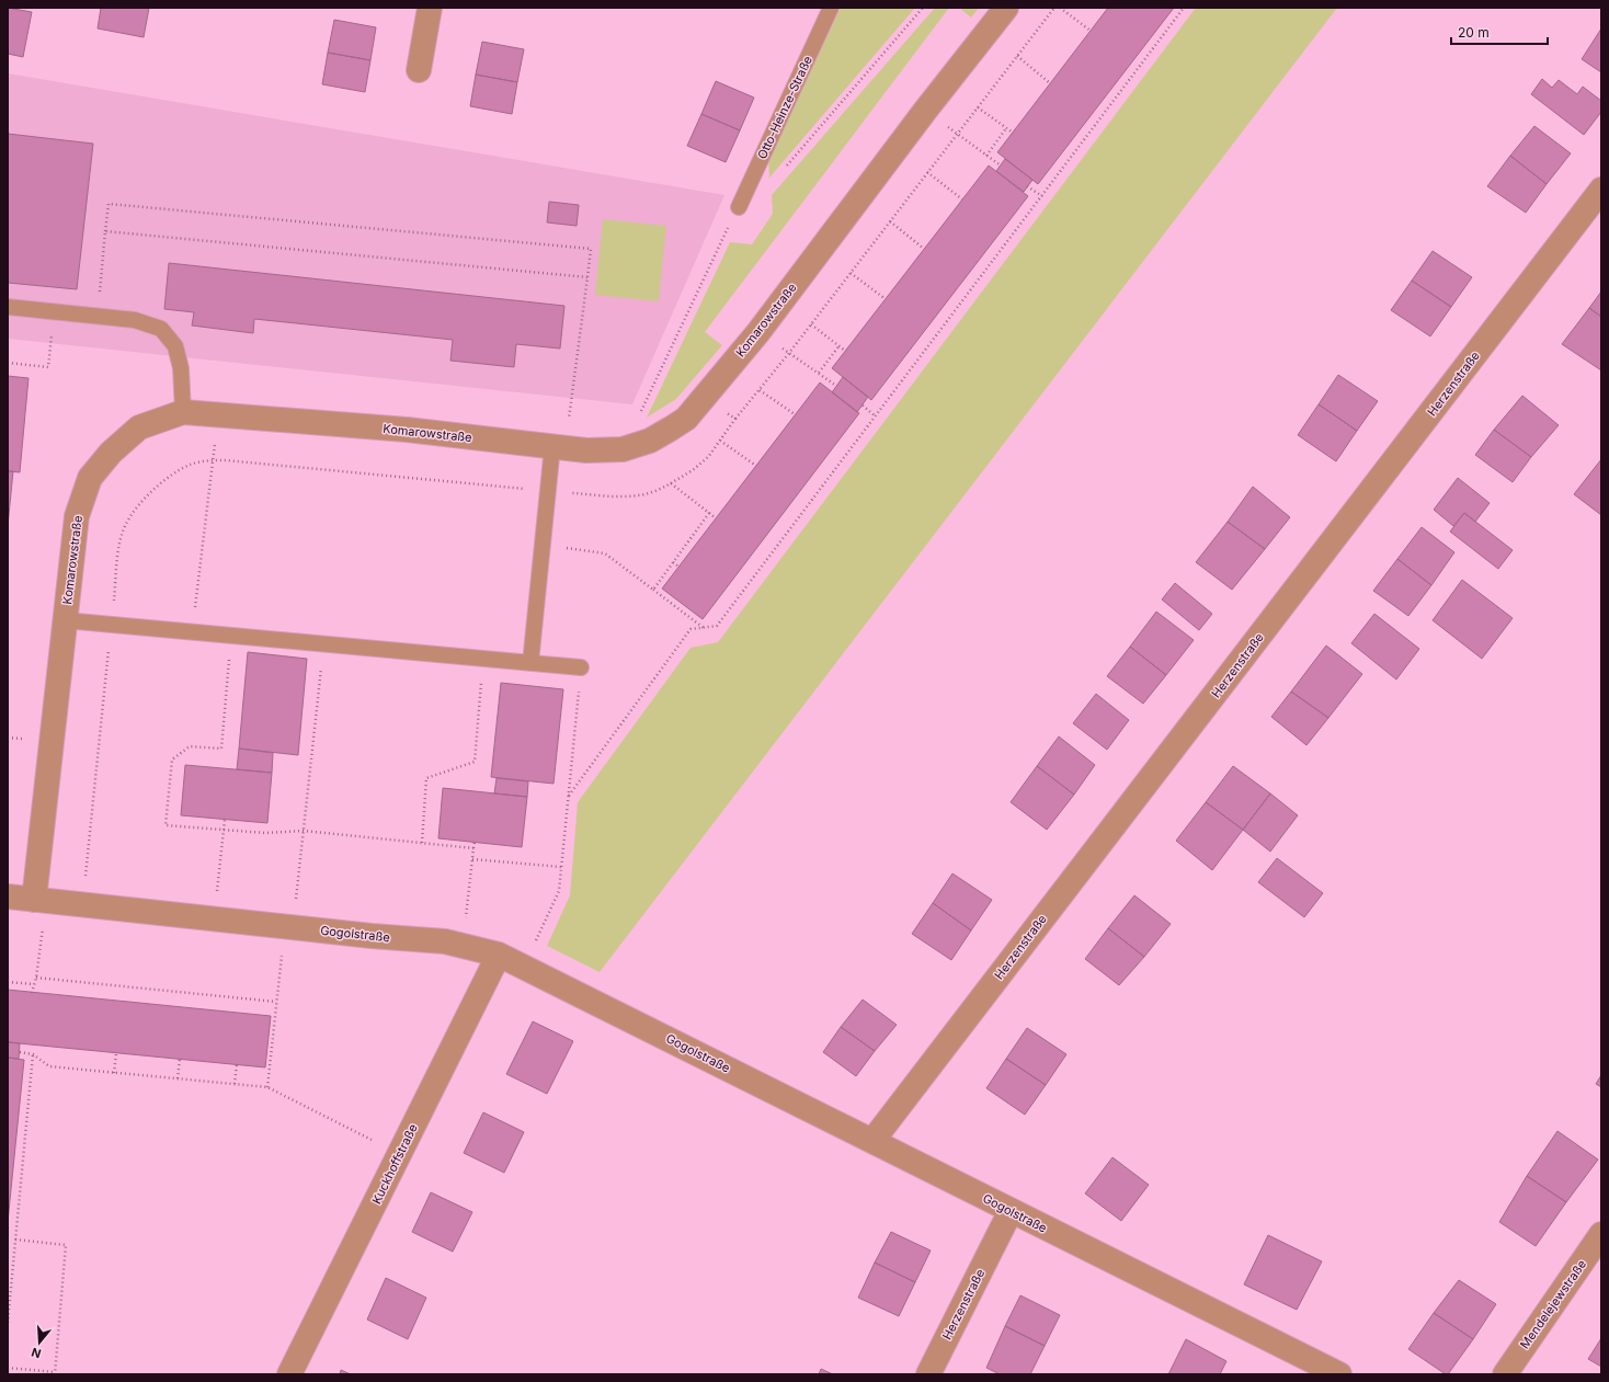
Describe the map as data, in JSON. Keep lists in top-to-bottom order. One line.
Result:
{"streets":{"street":["Komarowstraße","Herzenstraße","Gogolstraße","Kuckhoffstraße","Mendelejewstraße"],"lane":["Otto-Heinze-Straße"]},"crossings":[["Komarowstraße","Gogolstraße"],["Herzenstraße","Gogolstraße"],["Gogolstraße","Kuckhoffstraße"]],"scale_bar":"20 m","north":"bottom"}
